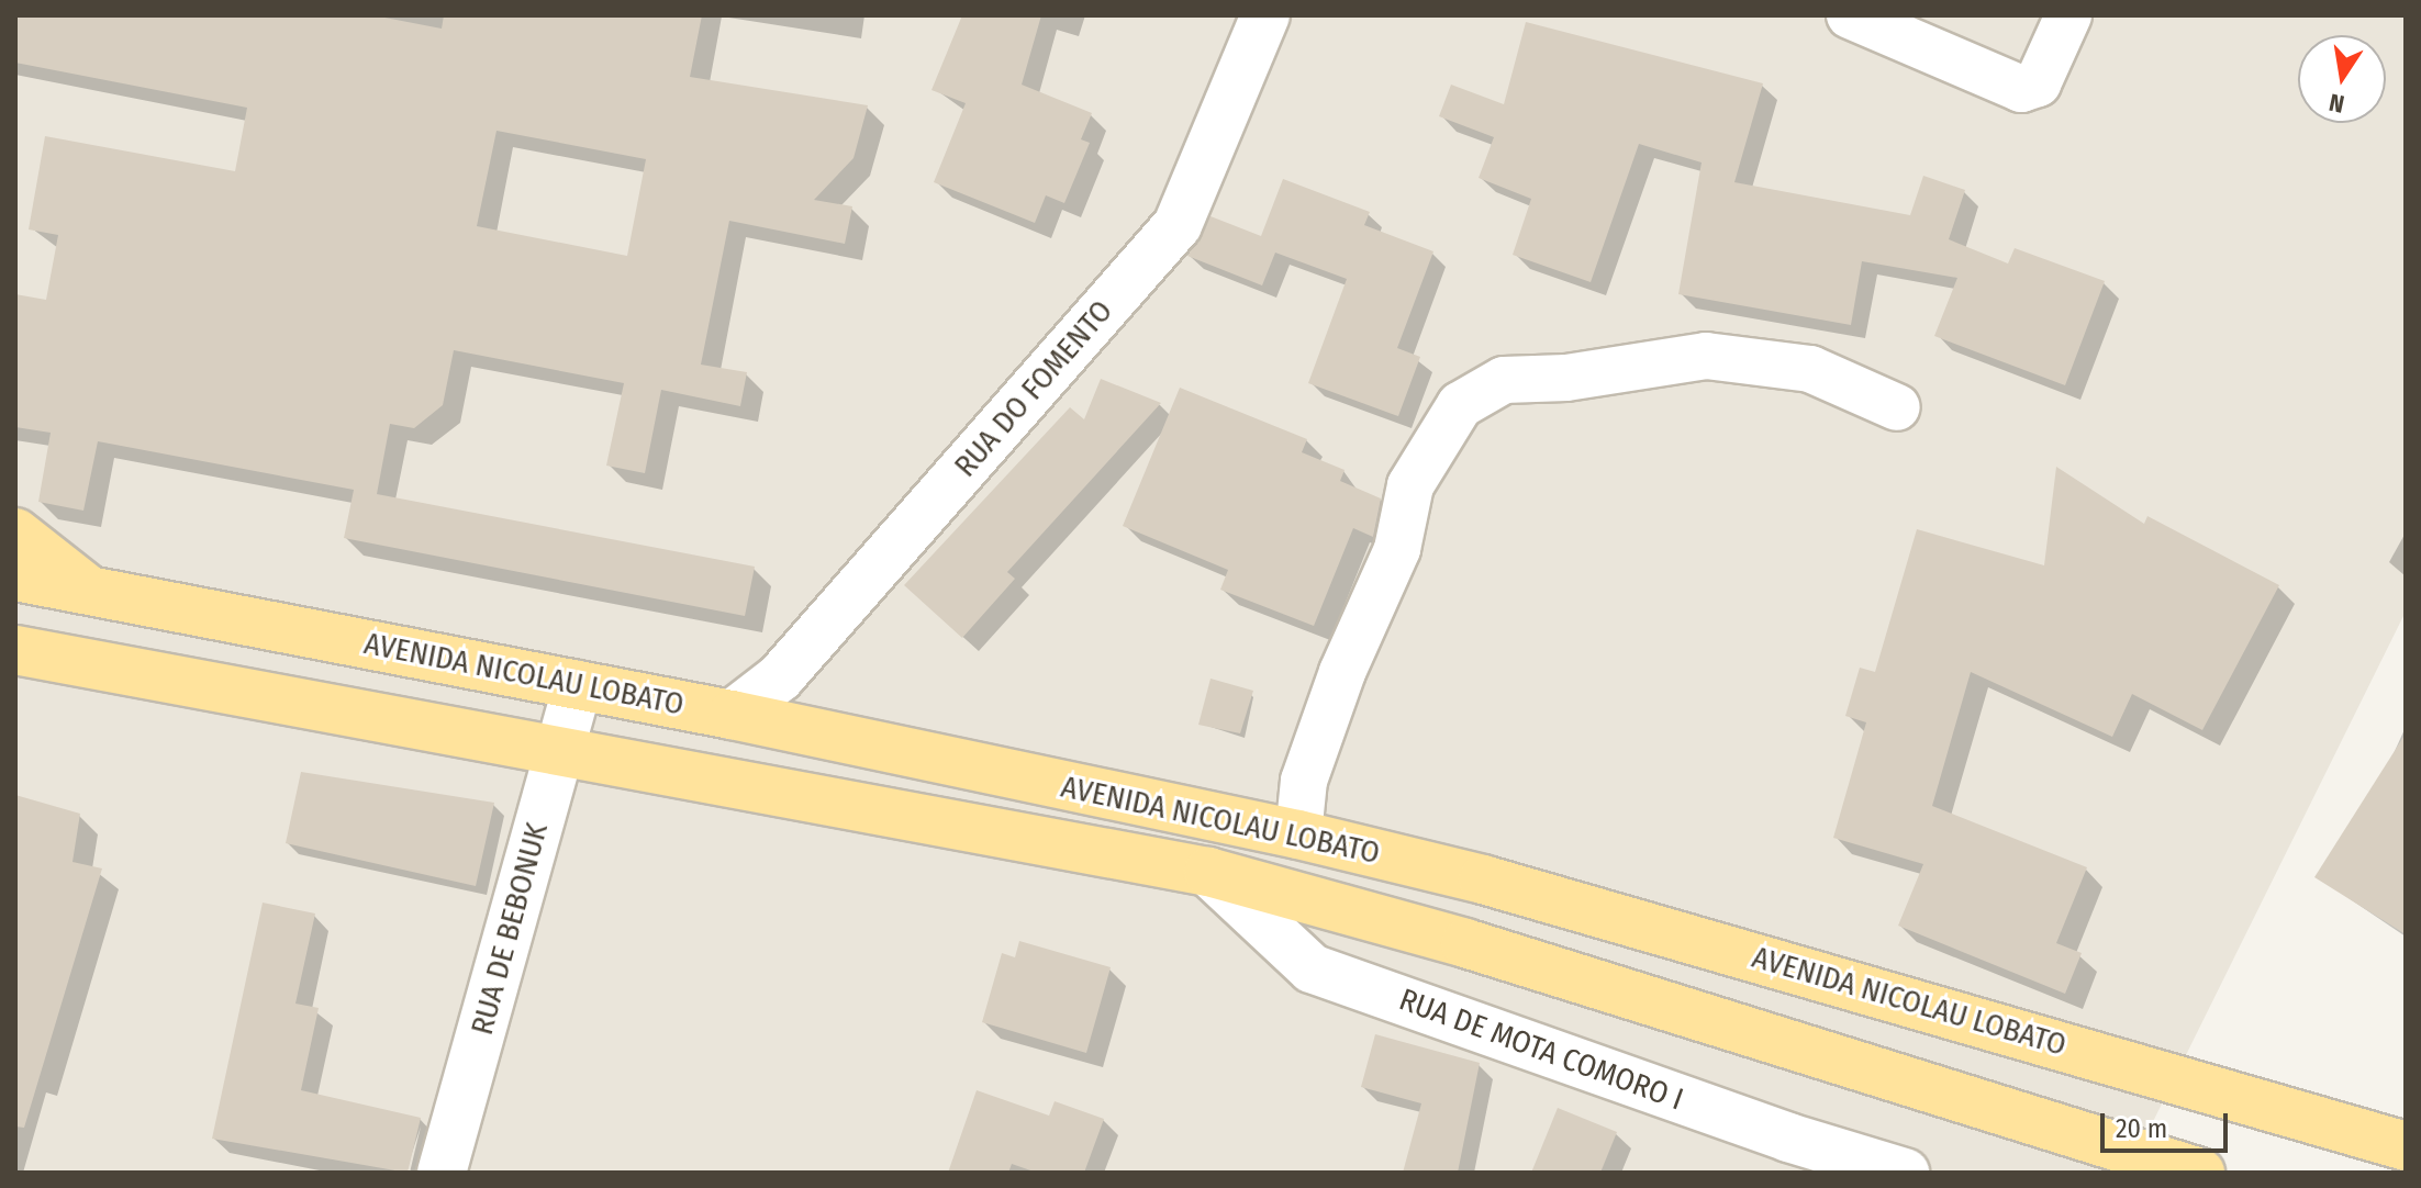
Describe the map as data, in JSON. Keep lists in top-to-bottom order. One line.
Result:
{"streets":{"main road":["AVENIDA NICOLAU LOBATO"],"street":["RUA DO FOMENTO","RUA DE BEBONUK","RUA DE MOTA COMORO I"]},"crossings":[["RUA DO FOMENTO","AVENIDA NICOLAU LOBATO"],["AVENIDA NICOLAU LOBATO","RUA DE BEBONUK"],["AVENIDA NICOLAU LOBATO","RUA DE MOTA COMORO I"]],"scale_bar":"20 m","north":"bottom"}
